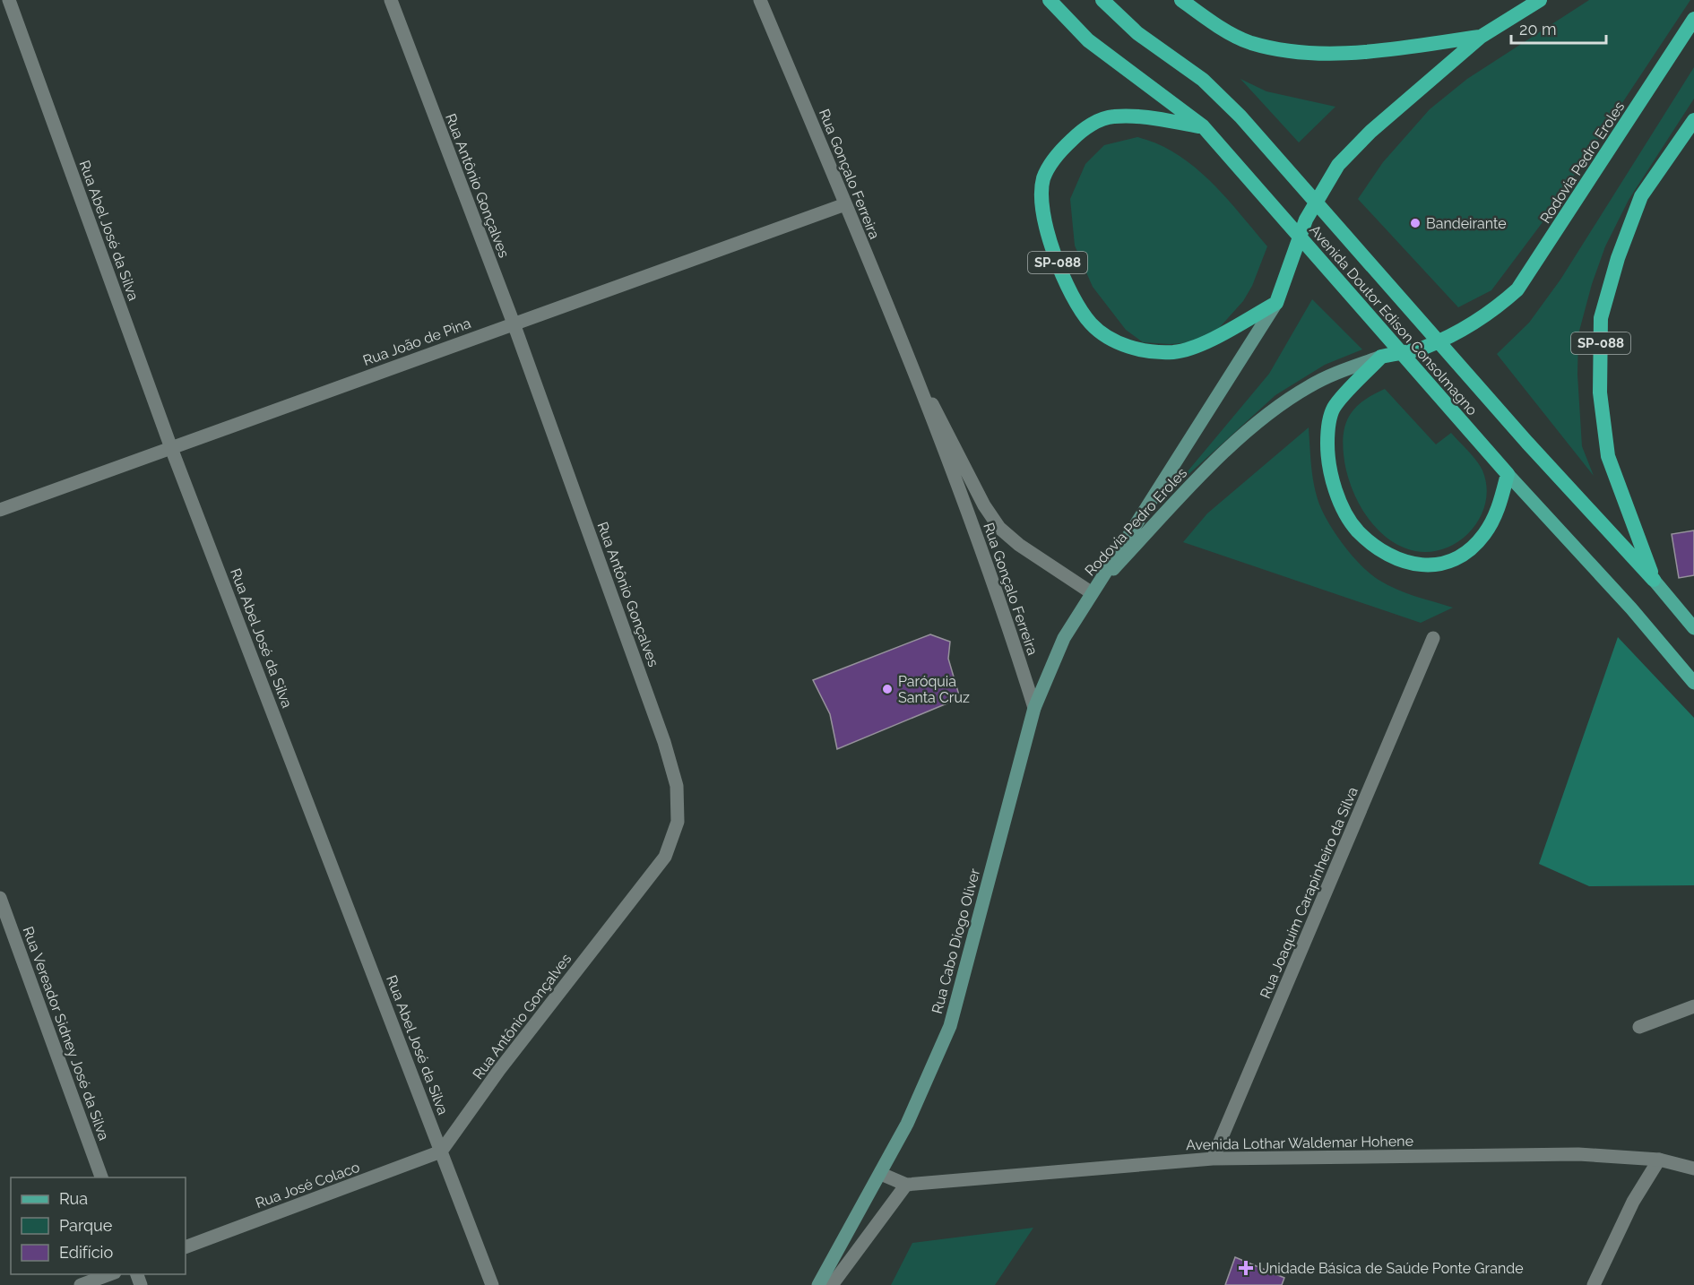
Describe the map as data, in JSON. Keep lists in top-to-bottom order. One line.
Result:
{"streets":{"highway":["Rodovia Pedro Eroles","SP-088","Avenida Doutor Edison Consolmagno"],"main road":["Rua Cabo Diogo Oliver"],"street":["Rua Gonçalo Ferreira","Rua Antônio Gonçalves","Rua Abel José da Silva","Rua João de Pina","Rua Joaquim Carapinheiro da Silva","Rua Vereador Sidney José da Silva","Avenida Lothar Waldemar Hohene","Rua José Colaco"]},"crossings":[["Rodovia Pedro Eroles","Rua Gonçalo Ferreira"],["Rodovia Pedro Eroles","SP-088"],["Rodovia Pedro Eroles","Rua Cabo Diogo Oliver"],["Rua Gonçalo Ferreira","Rua João de Pina"],["Rua Gonçalo Ferreira","Rua Cabo Diogo Oliver"],["Rua Antônio Gonçalves","Rua Abel José da Silva"],["Rua Antônio Gonçalves","Rua João de Pina"],["Rua Antônio Gonçalves","Rua José Colaco"],["Rua Abel José da Silva","Rua João de Pina"],["Rua Abel José da Silva","Rua José Colaco"],["SP-088","Avenida Doutor Edison Consolmagno"],["Rua Joaquim Carapinheiro da Silva","Avenida Lothar Waldemar Hohene"],["Rua Cabo Diogo Oliver","Avenida Lothar Waldemar Hohene"]],"places":{"other":["Bandeirante","Paróquia Santa Cruz"],"health":["Unidade Básica de Saúde Ponte Grande"]},"legend":["Rua","Parque","Edifício"],"scale_bar":"20 m"}
